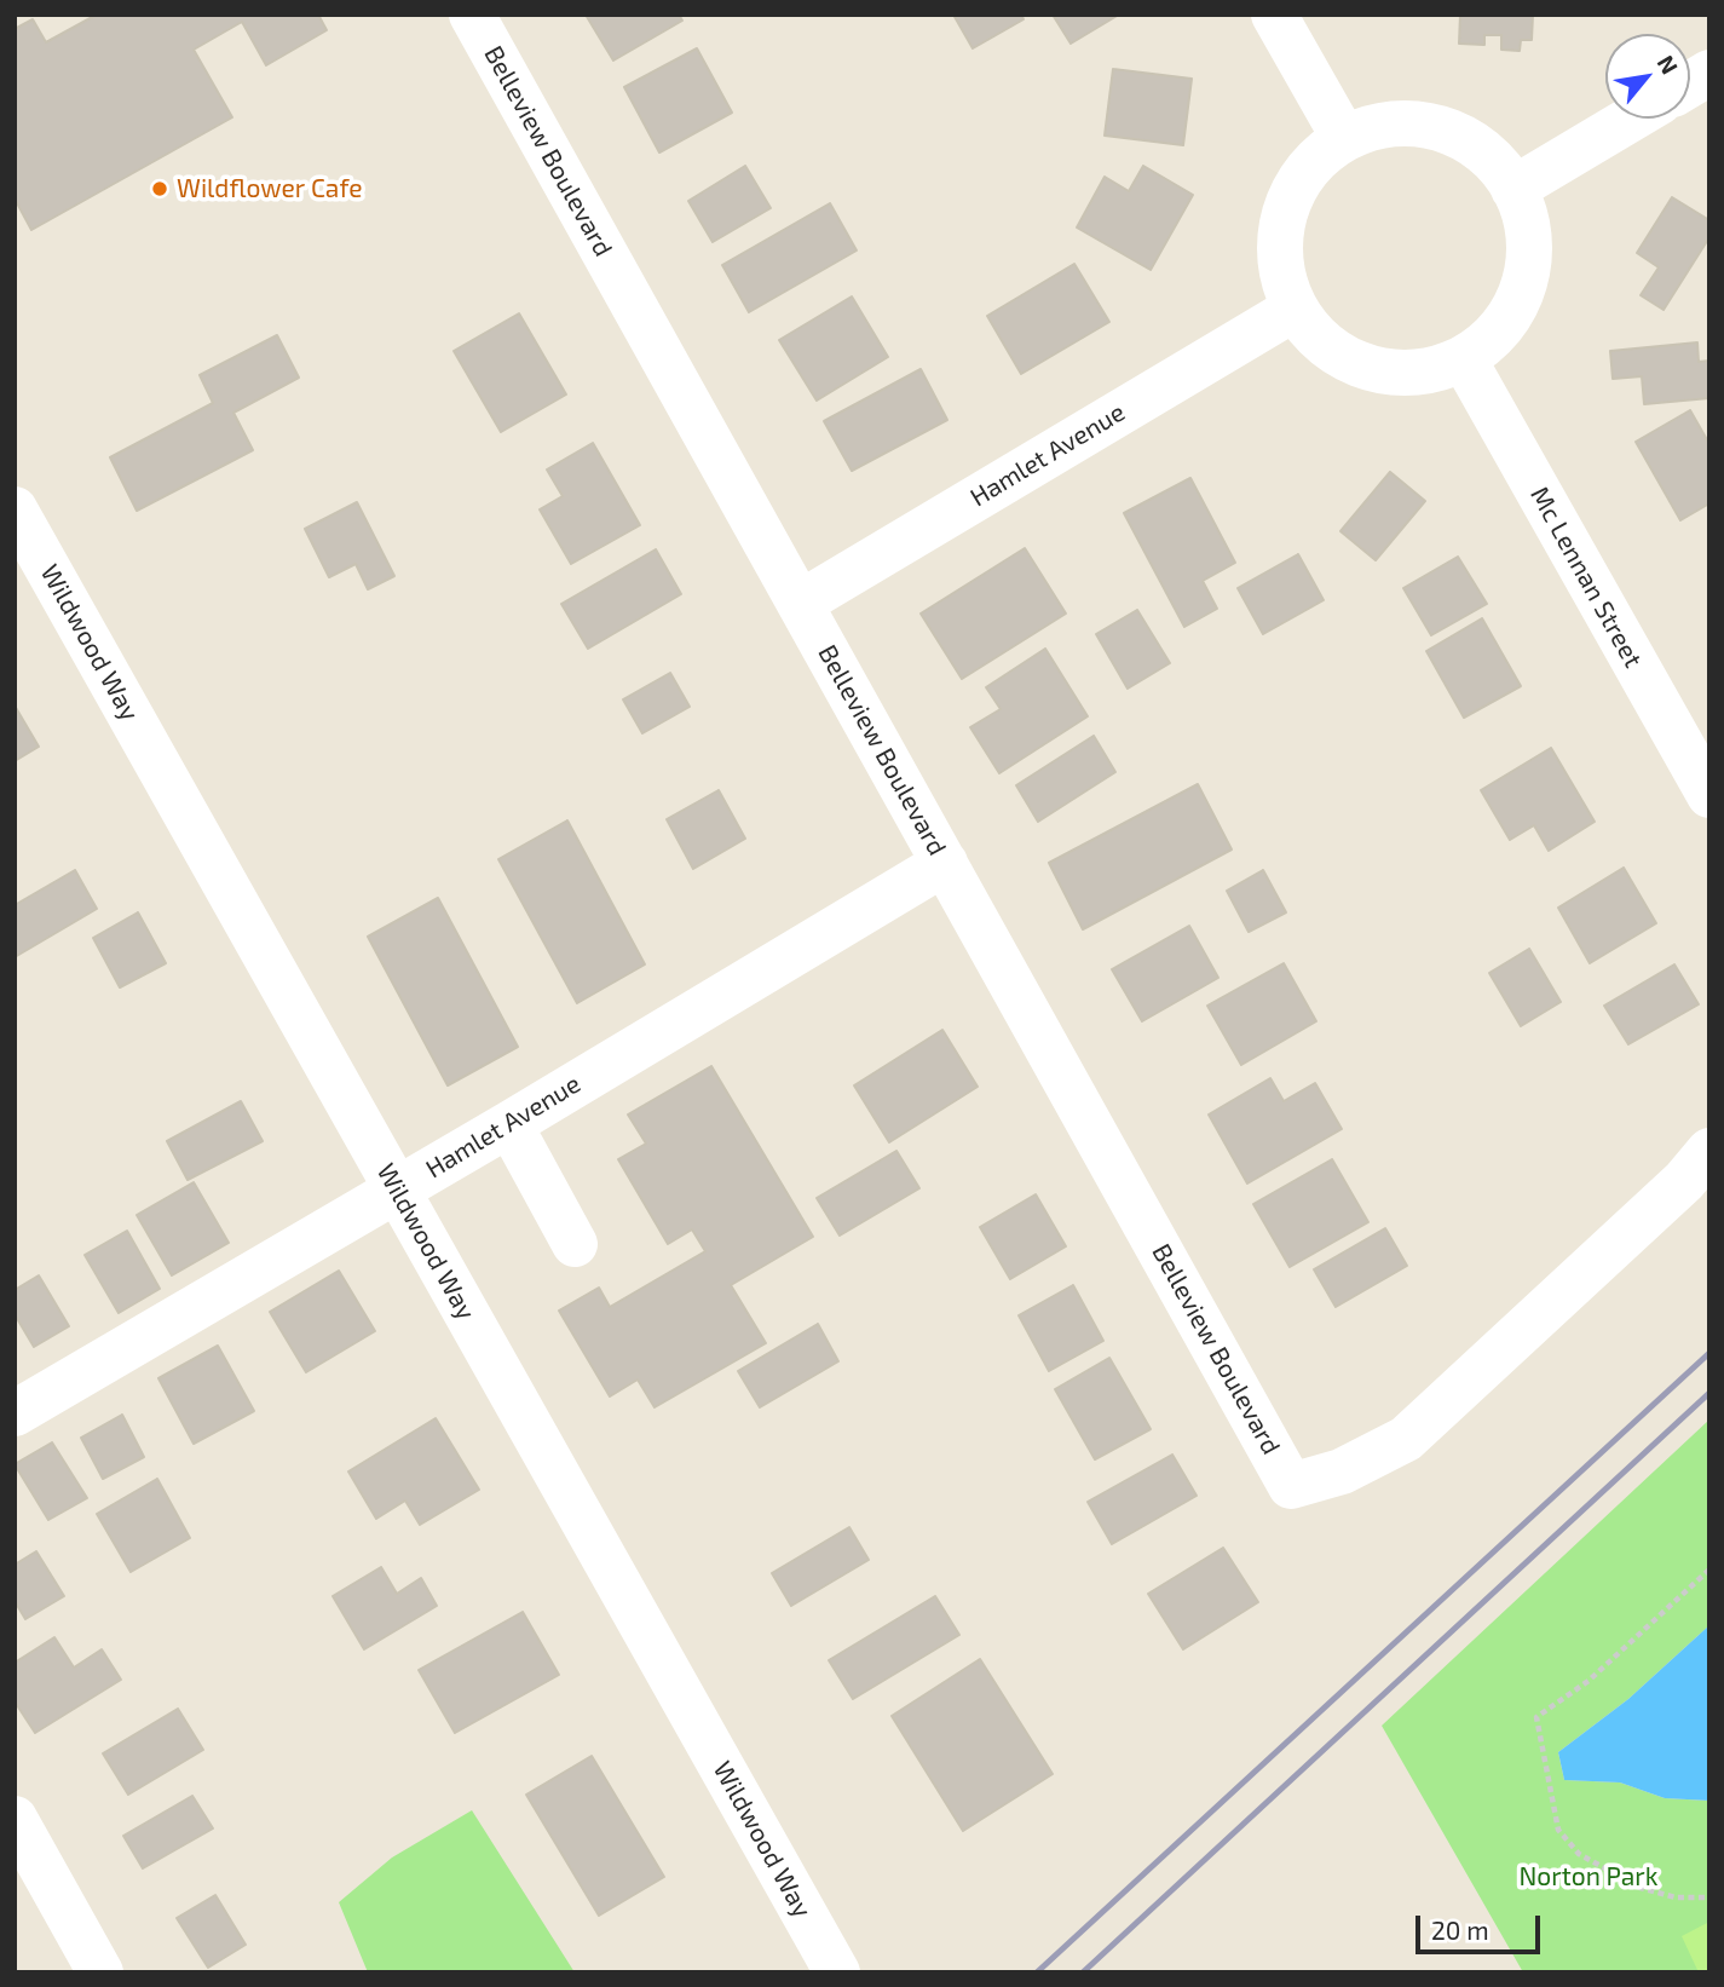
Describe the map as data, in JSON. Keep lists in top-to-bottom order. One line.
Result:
{"streets":{"street":["Belleview Boulevard","Hamlet Avenue","Mc Lennan Street","Wildwood Way"]},"crossings":[["Belleview Boulevard","Hamlet Avenue"],["Hamlet Avenue","Mc Lennan Street"],["Hamlet Avenue","Wildwood Way"]],"parks":["Norton Park"],"places":["Wildflower Cafe"],"scale_bar":"20 m","north":"top right"}
